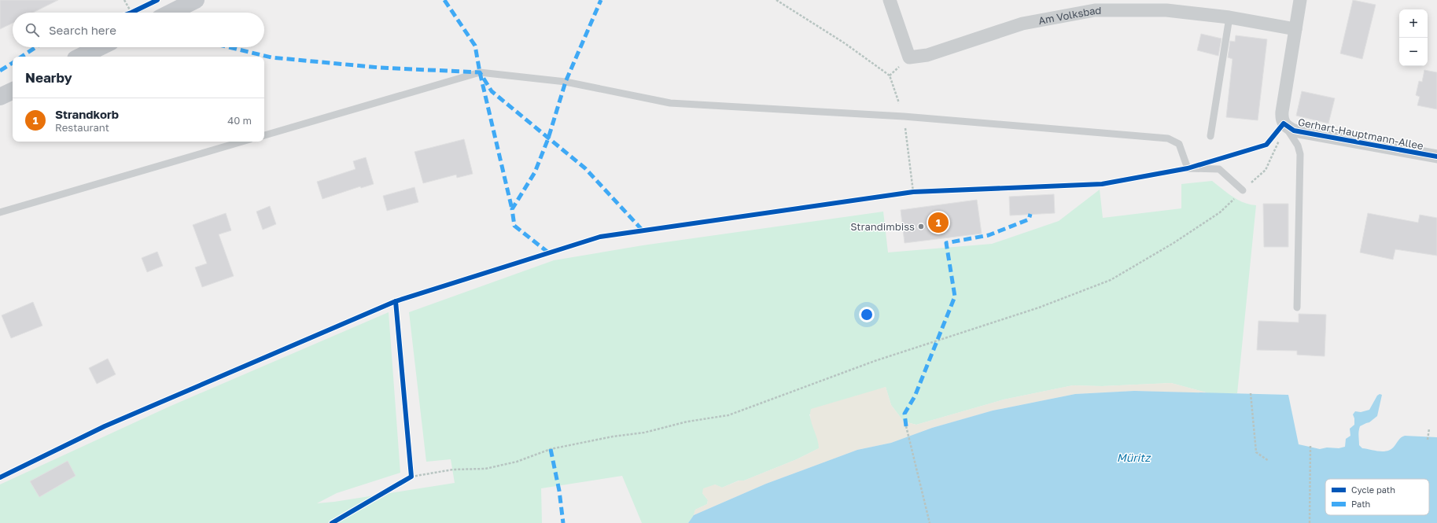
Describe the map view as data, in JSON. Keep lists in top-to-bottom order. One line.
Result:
{"streets":{"street":["Am Volksbad","Gerhart-Hauptmann-Allee"]},"water":["Müritz"],"places":["Strandimbiss"],"legend":["Cycle path","Path"],"page":{"map_buttons":["+","−"],"search":"Search here","heading":"Nearby","list":[{"mark":"1","name":"Strandkorb","note":"Restaurant","value":"40 m"}],"pins":"1"}}
